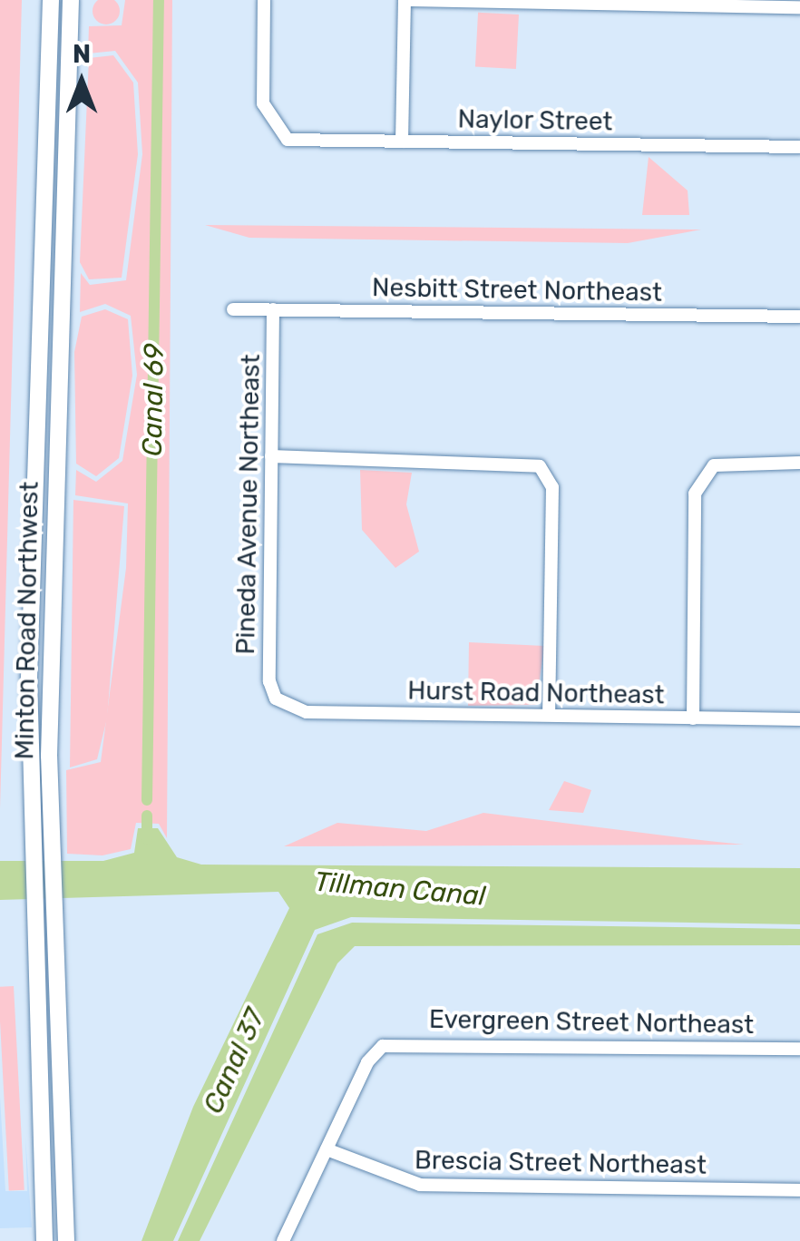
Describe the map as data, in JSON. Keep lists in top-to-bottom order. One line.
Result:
{"streets":{"main road":["Minton Road Northwest"],"street":["Naylor Street","Nesbitt Street Northeast","Pineda Avenue Northeast","Hurst Road Northeast","Evergreen Street Northeast","Brescia Street Northeast"]},"crossings":[["Nesbitt Street Northeast","Pineda Avenue Northeast"],["Pineda Avenue Northeast","Hurst Road Northeast"],["Evergreen Street Northeast","Brescia Street Northeast"]],"water":["Canal 69","Tillman Canal","Canal 37"],"north":"top"}
